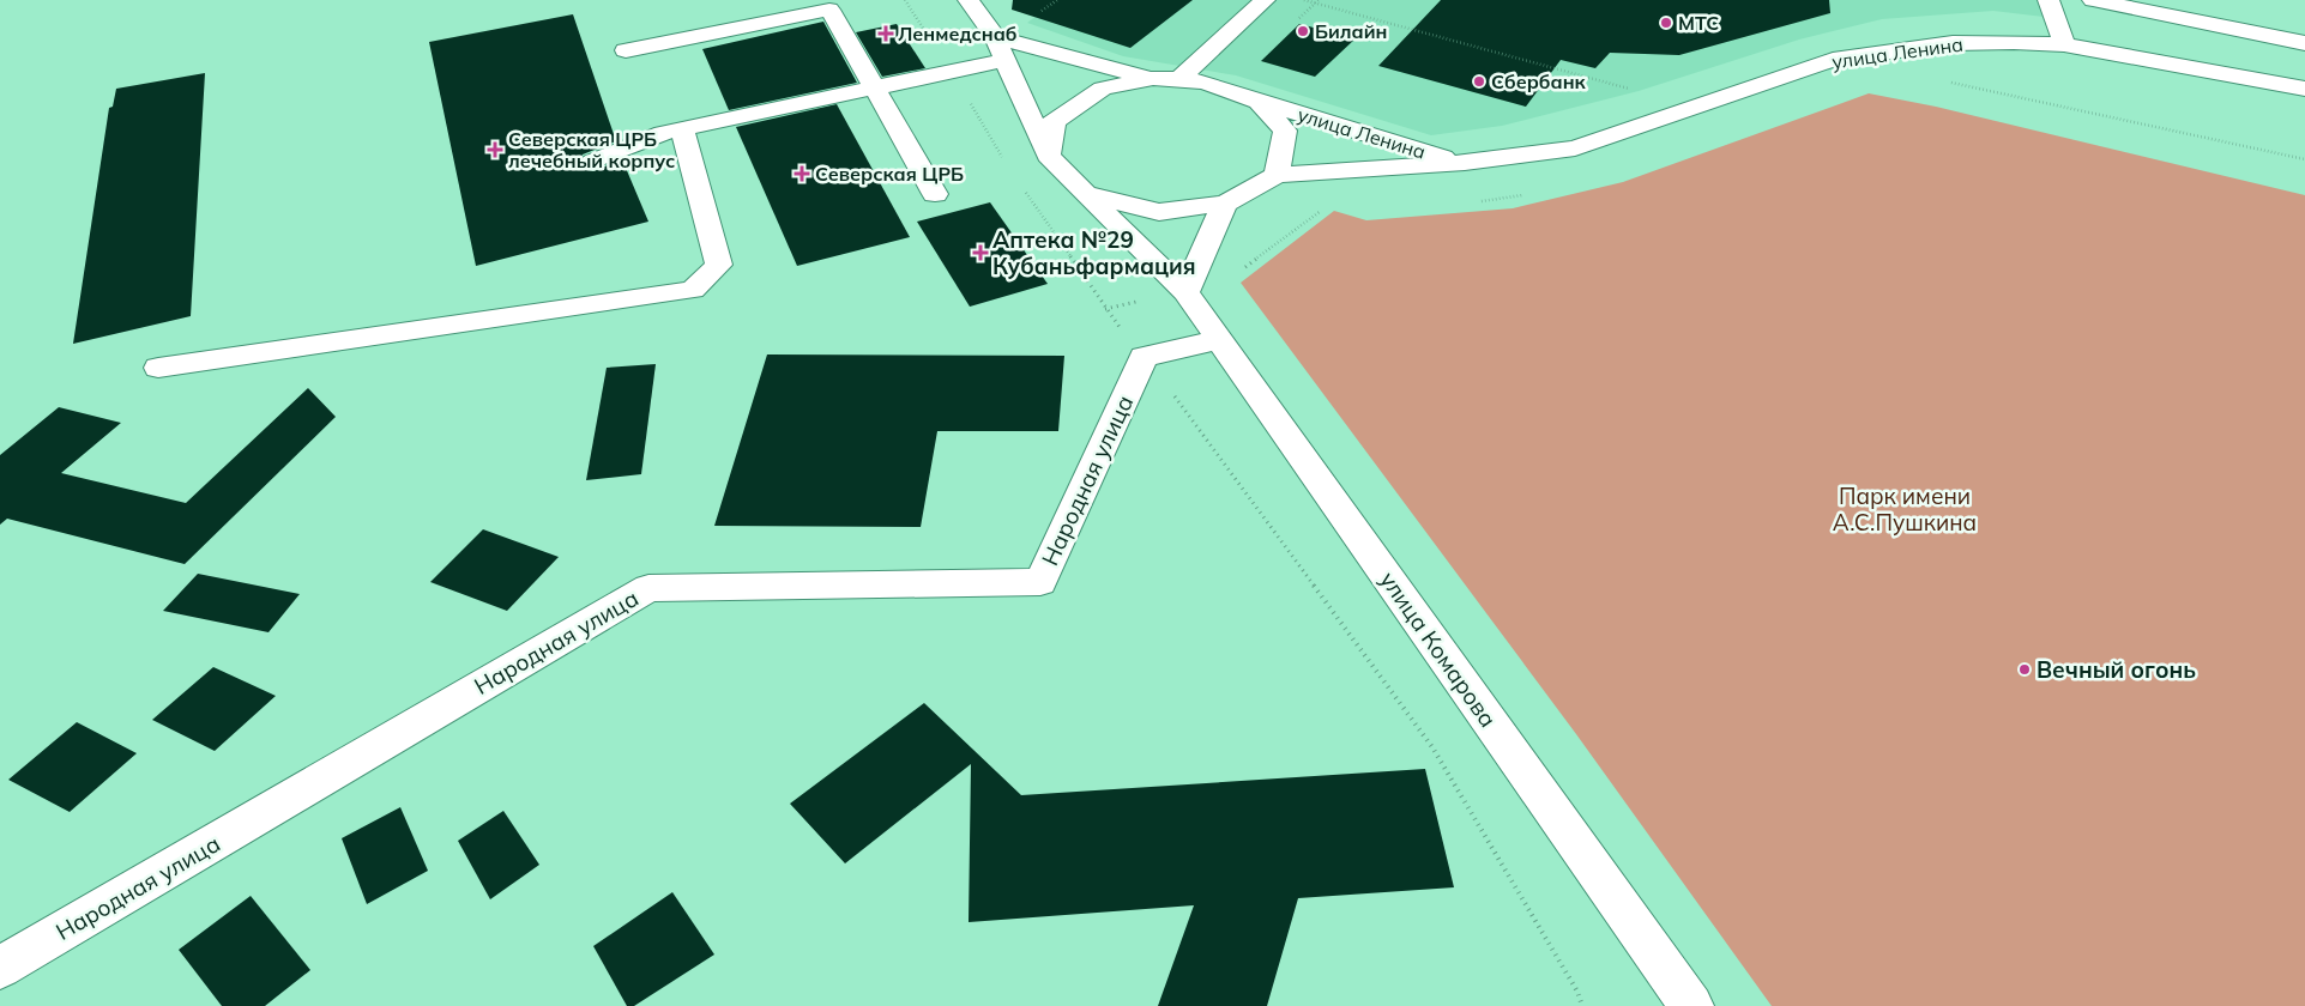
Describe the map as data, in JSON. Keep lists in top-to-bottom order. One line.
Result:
{"streets":{"street":["улица Ленина","Народная улица","улица Комарова"]},"crossings":[["улица Ленина","улица Комарова"]],"parks":["Парк имени А.С.Пушкина"],"places":{"other":["МТС","Билайн","Сбербанк","Вечный огонь"],"health":["Ленмедснаб","Северская ЦРБ лечебный корпус","Северская ЦРБ","Аптека №29 Кубаньфармация"]}}
